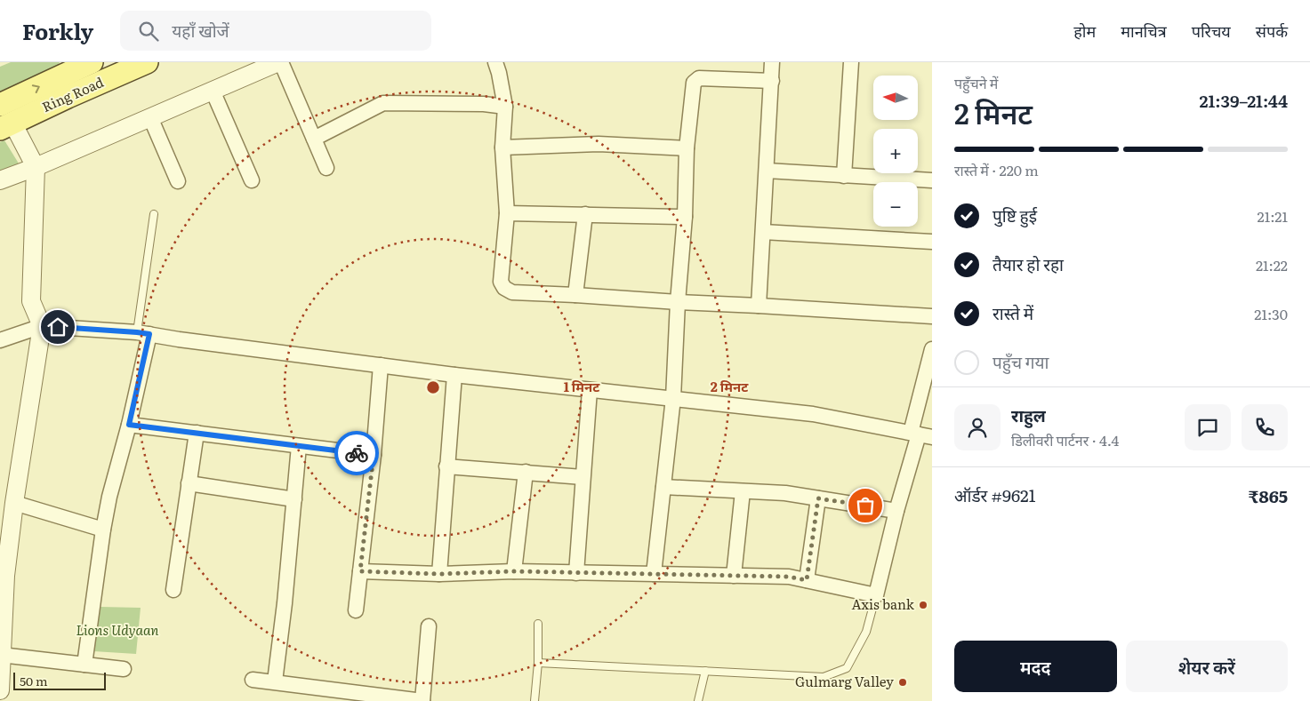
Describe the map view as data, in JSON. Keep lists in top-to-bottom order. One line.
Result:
{"streets":{"main road":["Ring Road"]},"parks":["Lions Udyaan"],"places":["Axis bank","Gulmarg Valley"],"scale_bar":"50 m","north":"left","page":{"header":"Forkly","search":"यहाँ खोजें","nav":["होम","मानचित्र","परिचय","संपर्क"],"heading":["2 मिनट","पहुँचने में","21:39–21:44"],"panel":["राहुल","डिलीवरी पार्टनर · 4.4","ऑर्डर #9621","₹865"],"map_buttons":["+","−"],"bar":"रास्ते में · 220 m","list":[["पुष्टि हुई","21:21"],["तैयार हो रहा","21:22"],["रास्ते में","21:30"],"पहुँच गया"],"buttons":["मदद","शेयर करें"],"scale":"50 m"},"rings":["1 मिनट","2 मिनट"]}
